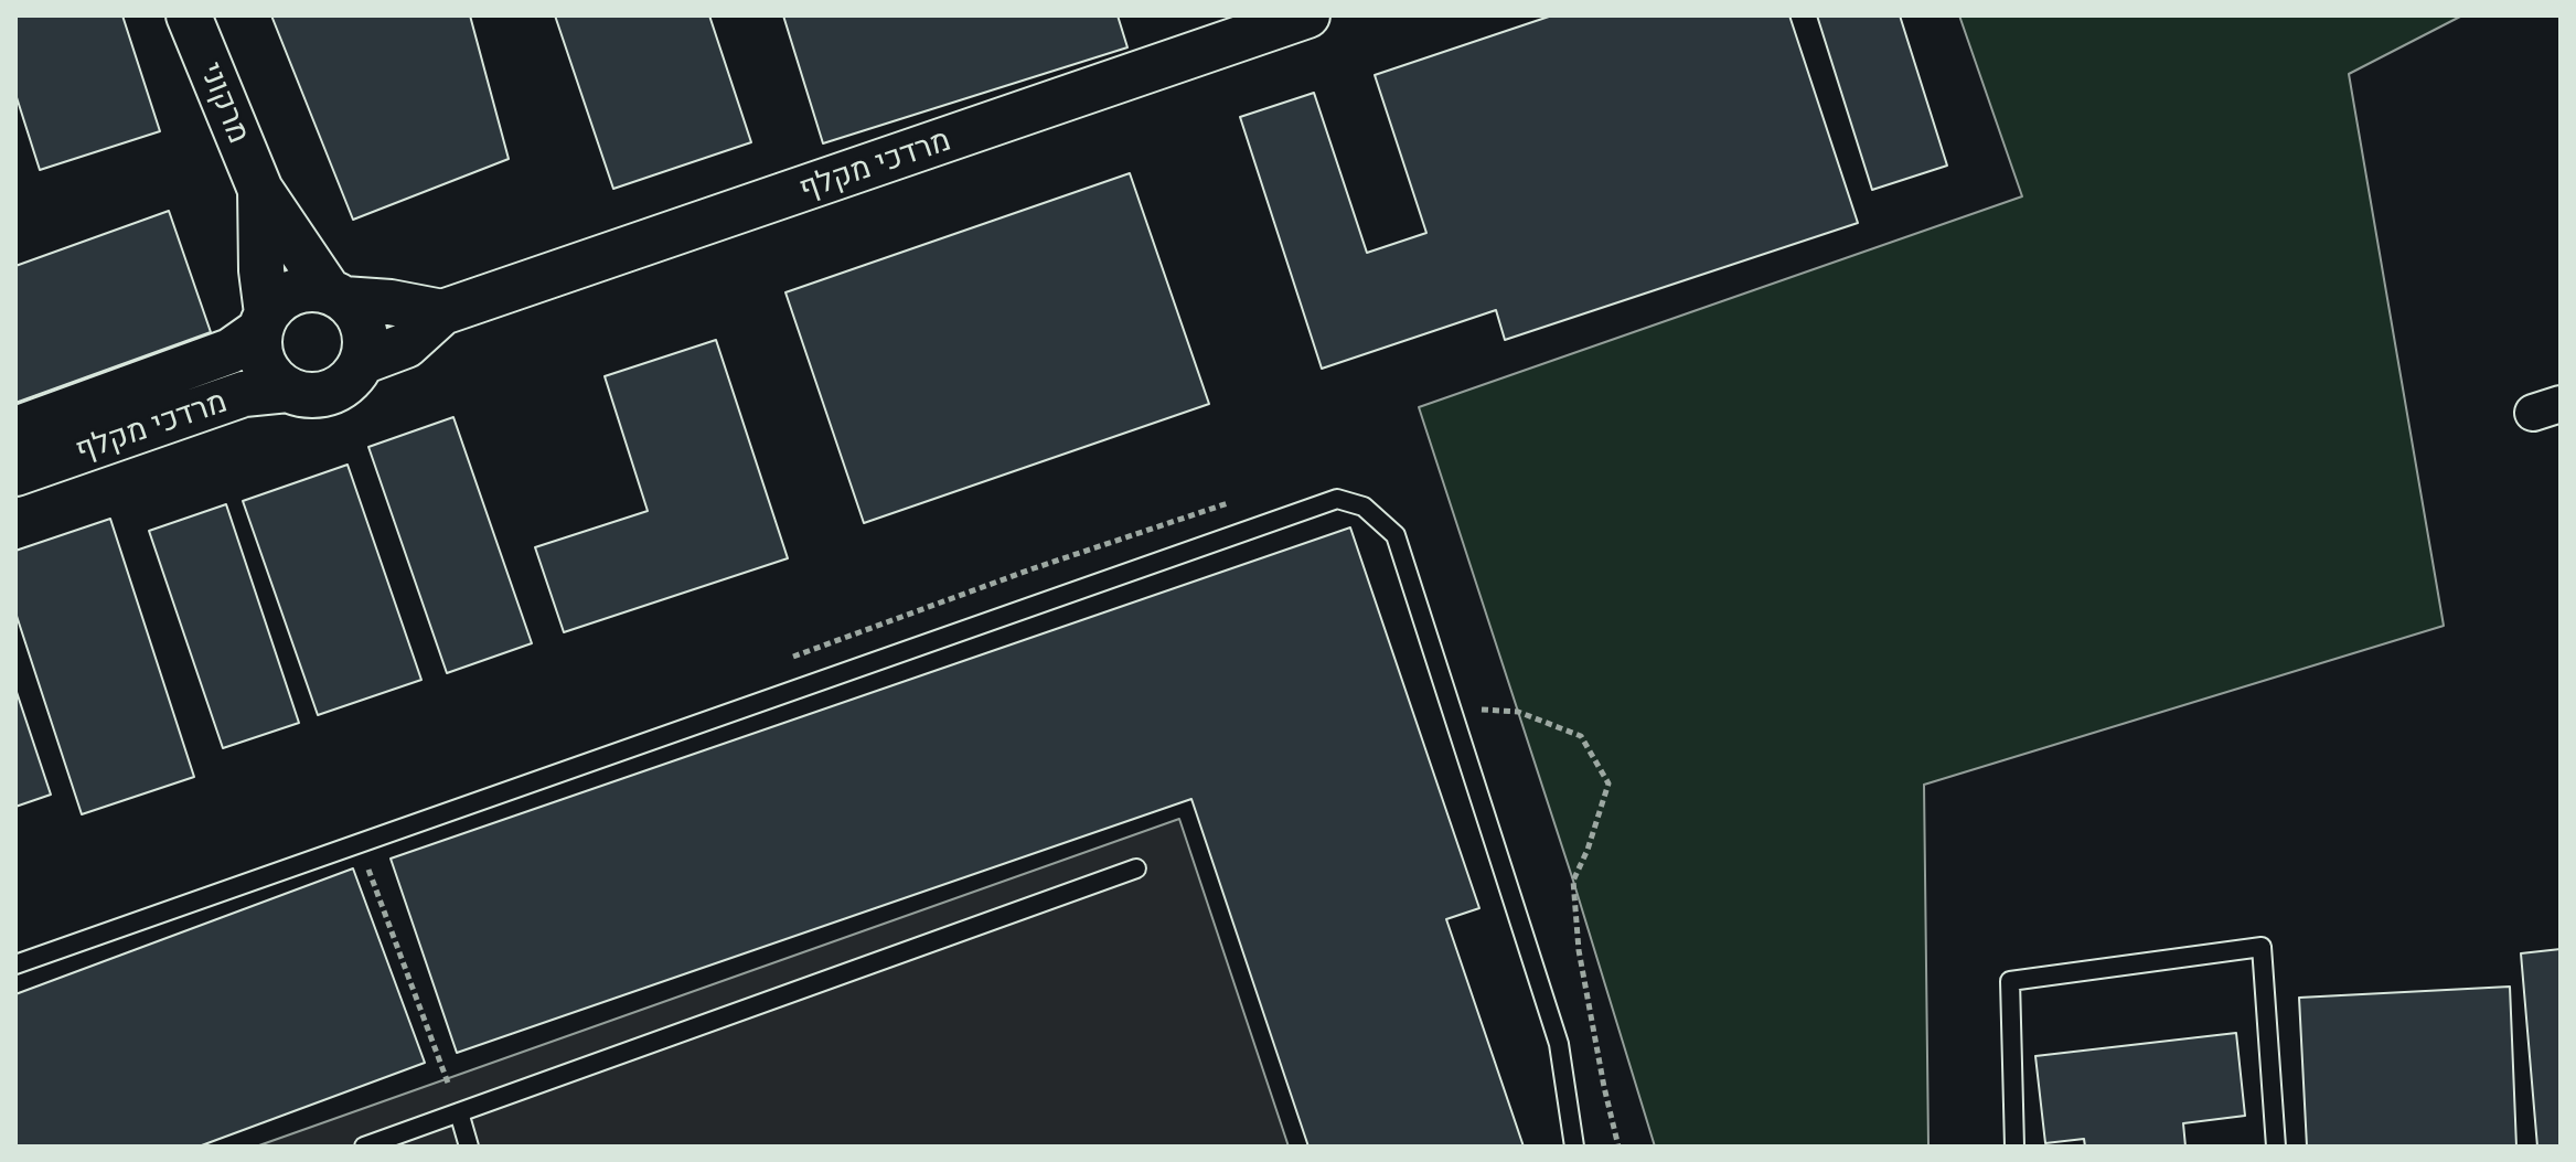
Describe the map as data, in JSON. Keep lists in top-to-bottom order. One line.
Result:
{"streets":{"street":["מרקוני","מרדכי מקלף"]},"crossings":[["מרקוני","מרדכי מקלף"]]}
